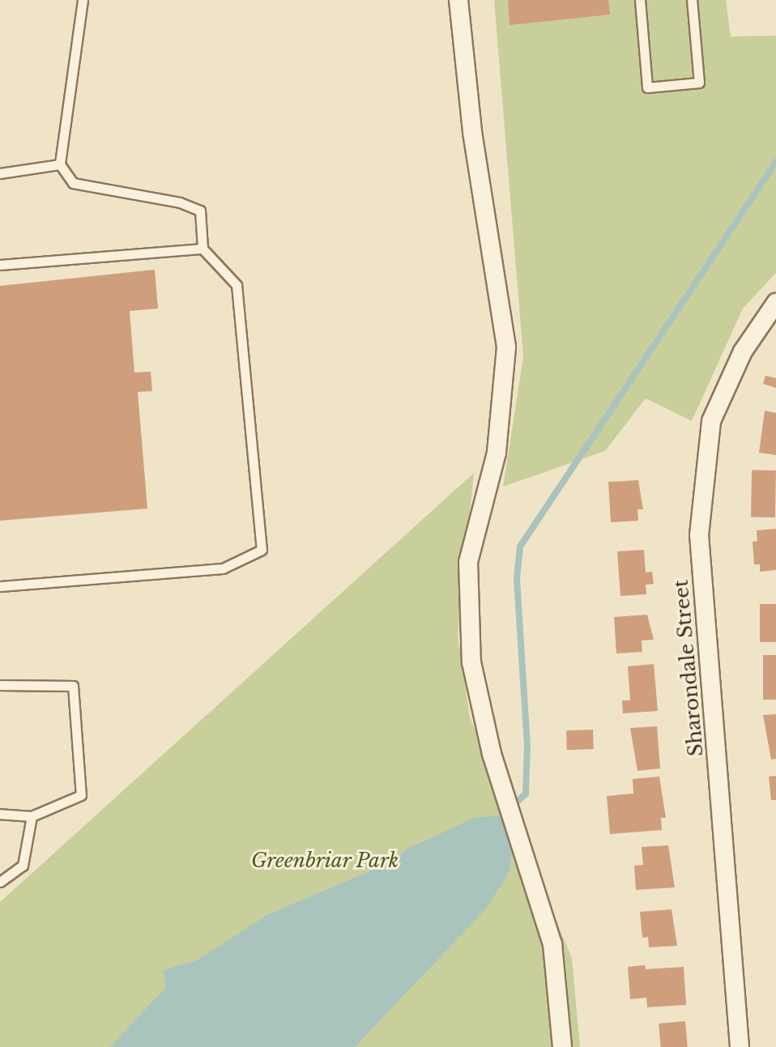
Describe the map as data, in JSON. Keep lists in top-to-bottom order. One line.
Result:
{"streets":{"street":["Sharondale Street"]},"parks":["Greenbriar Park"]}
